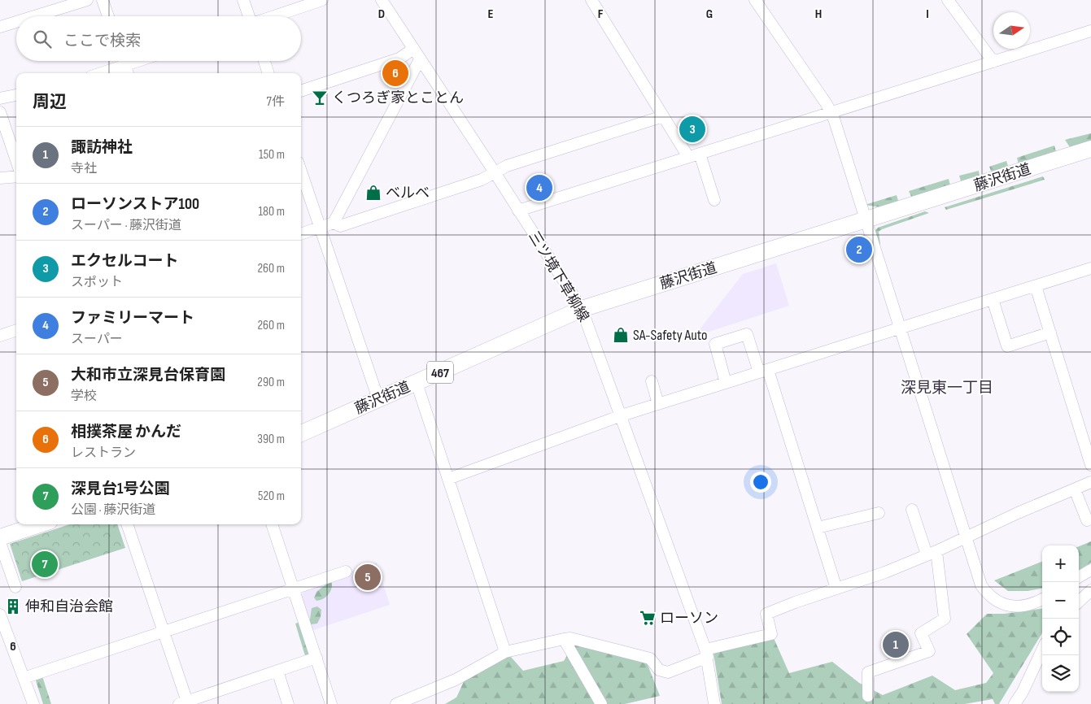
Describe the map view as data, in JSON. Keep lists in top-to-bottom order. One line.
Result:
{"streets":{"highway":["藤沢街道","467"],"street":["三ツ境下草柳線"]},"crossings":[["藤沢街道","三ツ境下草柳線"]],"districts":["深見東一丁目"],"places":{"bar":["くつろぎ家とことん"],"shop":["ベルベ","SA-Safety Auto"],"building":["伸和自治会館"],"supermarket":["ローソン"]},"north":"right","page":{"search":"ここで検索","pins":["6","3","4","2","7","5","1"],"heading":["周辺","7件"],"list":[{"mark":"1","name":"諏訪神社","note":"寺社","value":"150 m"},{"mark":"2","name":"ローソンストア100","note":"スーパー · 藤沢街道","value":"180 m"},{"mark":"3","name":"エクセルコート","note":"スポット","value":"260 m"},{"mark":"4","name":"ファミリーマート","note":"スーパー","value":"260 m"},{"mark":"5","name":"大和市立深見台保育園","note":"学校","value":"290 m"},{"mark":"6","name":"相撲茶屋 かんだ","note":"レストラン","value":"390 m"},{"mark":"7","name":"深見台1号公園","note":"公園 · 藤沢街道","value":"520 m"}],"map_buttons":["+","−"]},"grid":{"columns":["D","E","F","G","H","I"],"rows":["6"]}}
